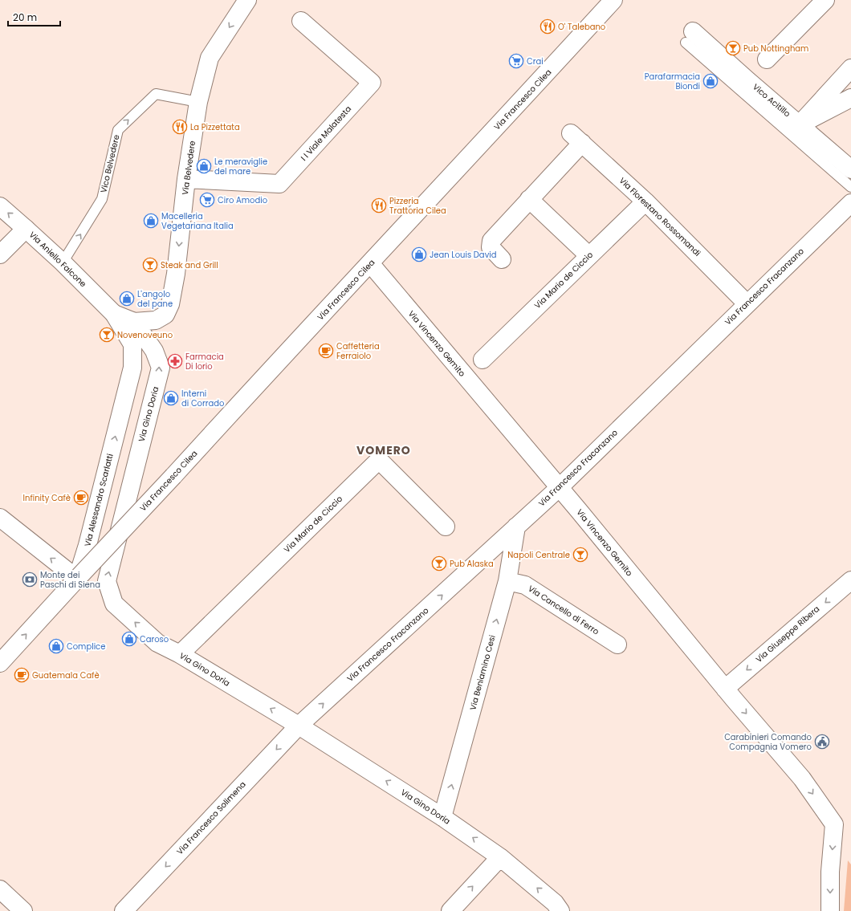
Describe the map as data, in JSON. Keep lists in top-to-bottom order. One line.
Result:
{"streets":{"street":["Via Francesco Cilea","Vico Acitillo","I I Viale Malatesta","Via Belvedere","Via Florestano Rossomandi","Via Aniello Falcone","Via Mario de Ciccio","Via Francesco Fracanzano","Via Vincenzo Gemito","Via Gino Doria","Via Alessandro Scarlatti","Via Cancello di Ferro","Via Giuseppe Ribera","Via Beniamino Cesi","Via Francesco Solimena"],"lane":["Vico Belvedere"]},"crossings":[["Via Francesco Cilea","Via Vincenzo Gemito"],["Via Francesco Cilea","Via Alessandro Scarlatti"],["I I Viale Malatesta","Via Belvedere"],["Vico Belvedere","Via Belvedere"],["Vico Belvedere","Via Aniello Falcone"],["Via Belvedere","Via Gino Doria"],["Via Florestano Rossomandi","Via Mario de Ciccio"],["Via Florestano Rossomandi","Via Francesco Fracanzano"],["Via Aniello Falcone","Via Alessandro Scarlatti"],["Via Mario de Ciccio","Via Gino Doria"],["Via Francesco Fracanzano","Via Vincenzo Gemito"],["Via Francesco Fracanzano","Via Gino Doria"],["Via Francesco Fracanzano","Via Beniamino Cesi"],["Via Francesco Fracanzano","Via Francesco Solimena"],["Via Vincenzo Gemito","Via Giuseppe Ribera"],["Via Gino Doria","Via Beniamino Cesi"],["Via Gino Doria","Via Francesco Solimena"],["Via Cancello di Ferro","Via Beniamino Cesi"]],"one_way":["Vico Belvedere","Via Belvedere","Via Francesco Fracanzano","Via Gino Doria","Via Alessandro Scarlatti","Via Giuseppe Ribera","Via Beniamino Cesi","Via Francesco Solimena"],"districts":["VOMERO"],"places":{"restaurant":["O' Talebano","La Pizzettata","Pizzeria Trattoria Cilea"],"bar":["Pub Nottingham","Steak and Grill","Novenoveuno","Napoli Centrale","Pub Alaska"],"supermarket":["Crai","Ciro Amodio"],"shop":["Parafarmacia Biondi","Le meraviglie del mare","Macelleria Vegetariana Italia","Jean Louis David","L'angolo del pane","Interni di Corrado","Caroso","Complice"],"cafe":["Caffetteria Ferraiolo","Infinity Cafè","Guatemala Cafè"],"pharmacy":["Farmacia Di Iorio"],"bank":["Monte dei Paschi di Siena"],"public building":["Carabinieri Comando Compagnia Vomero"]},"scale_bar":"20 m"}
